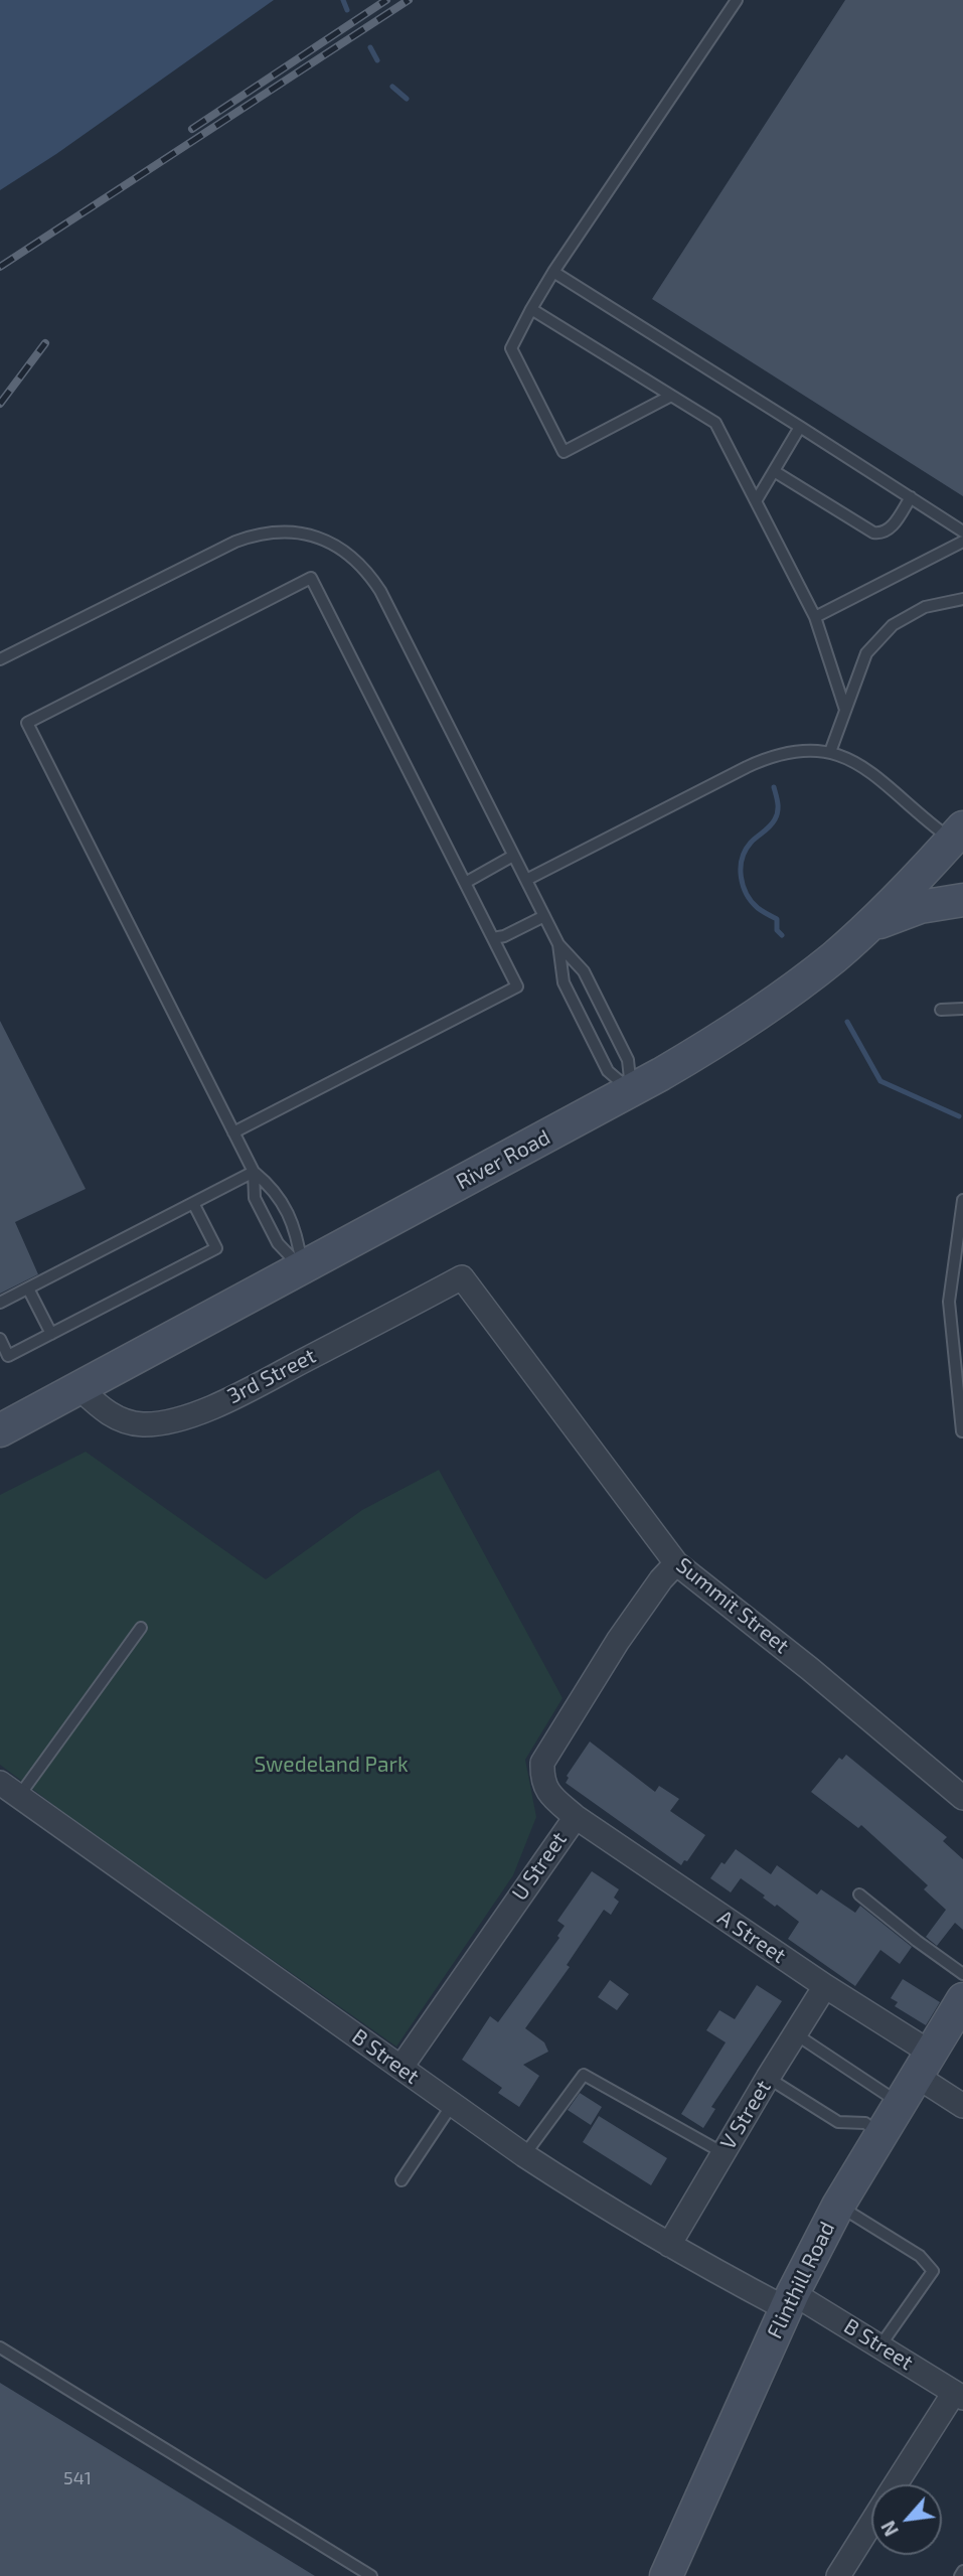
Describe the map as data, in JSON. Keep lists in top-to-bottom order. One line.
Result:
{"streets":{"main road":["River Road","Flinthill Road"],"street":["3rd Street","Summit Street","U Street","A Street","B Street","V Street"]},"crossings":[["River Road","3rd Street"],["3rd Street","Summit Street"],["Summit Street","U Street"],["U Street","A Street"],["U Street","B Street"],["A Street","V Street"],["A Street","Flinthill Road"],["B Street","V Street"],["B Street","Flinthill Road"]],"parks":["Swedeland Park"],"house_numbers":["541"],"north":"bottom left"}
